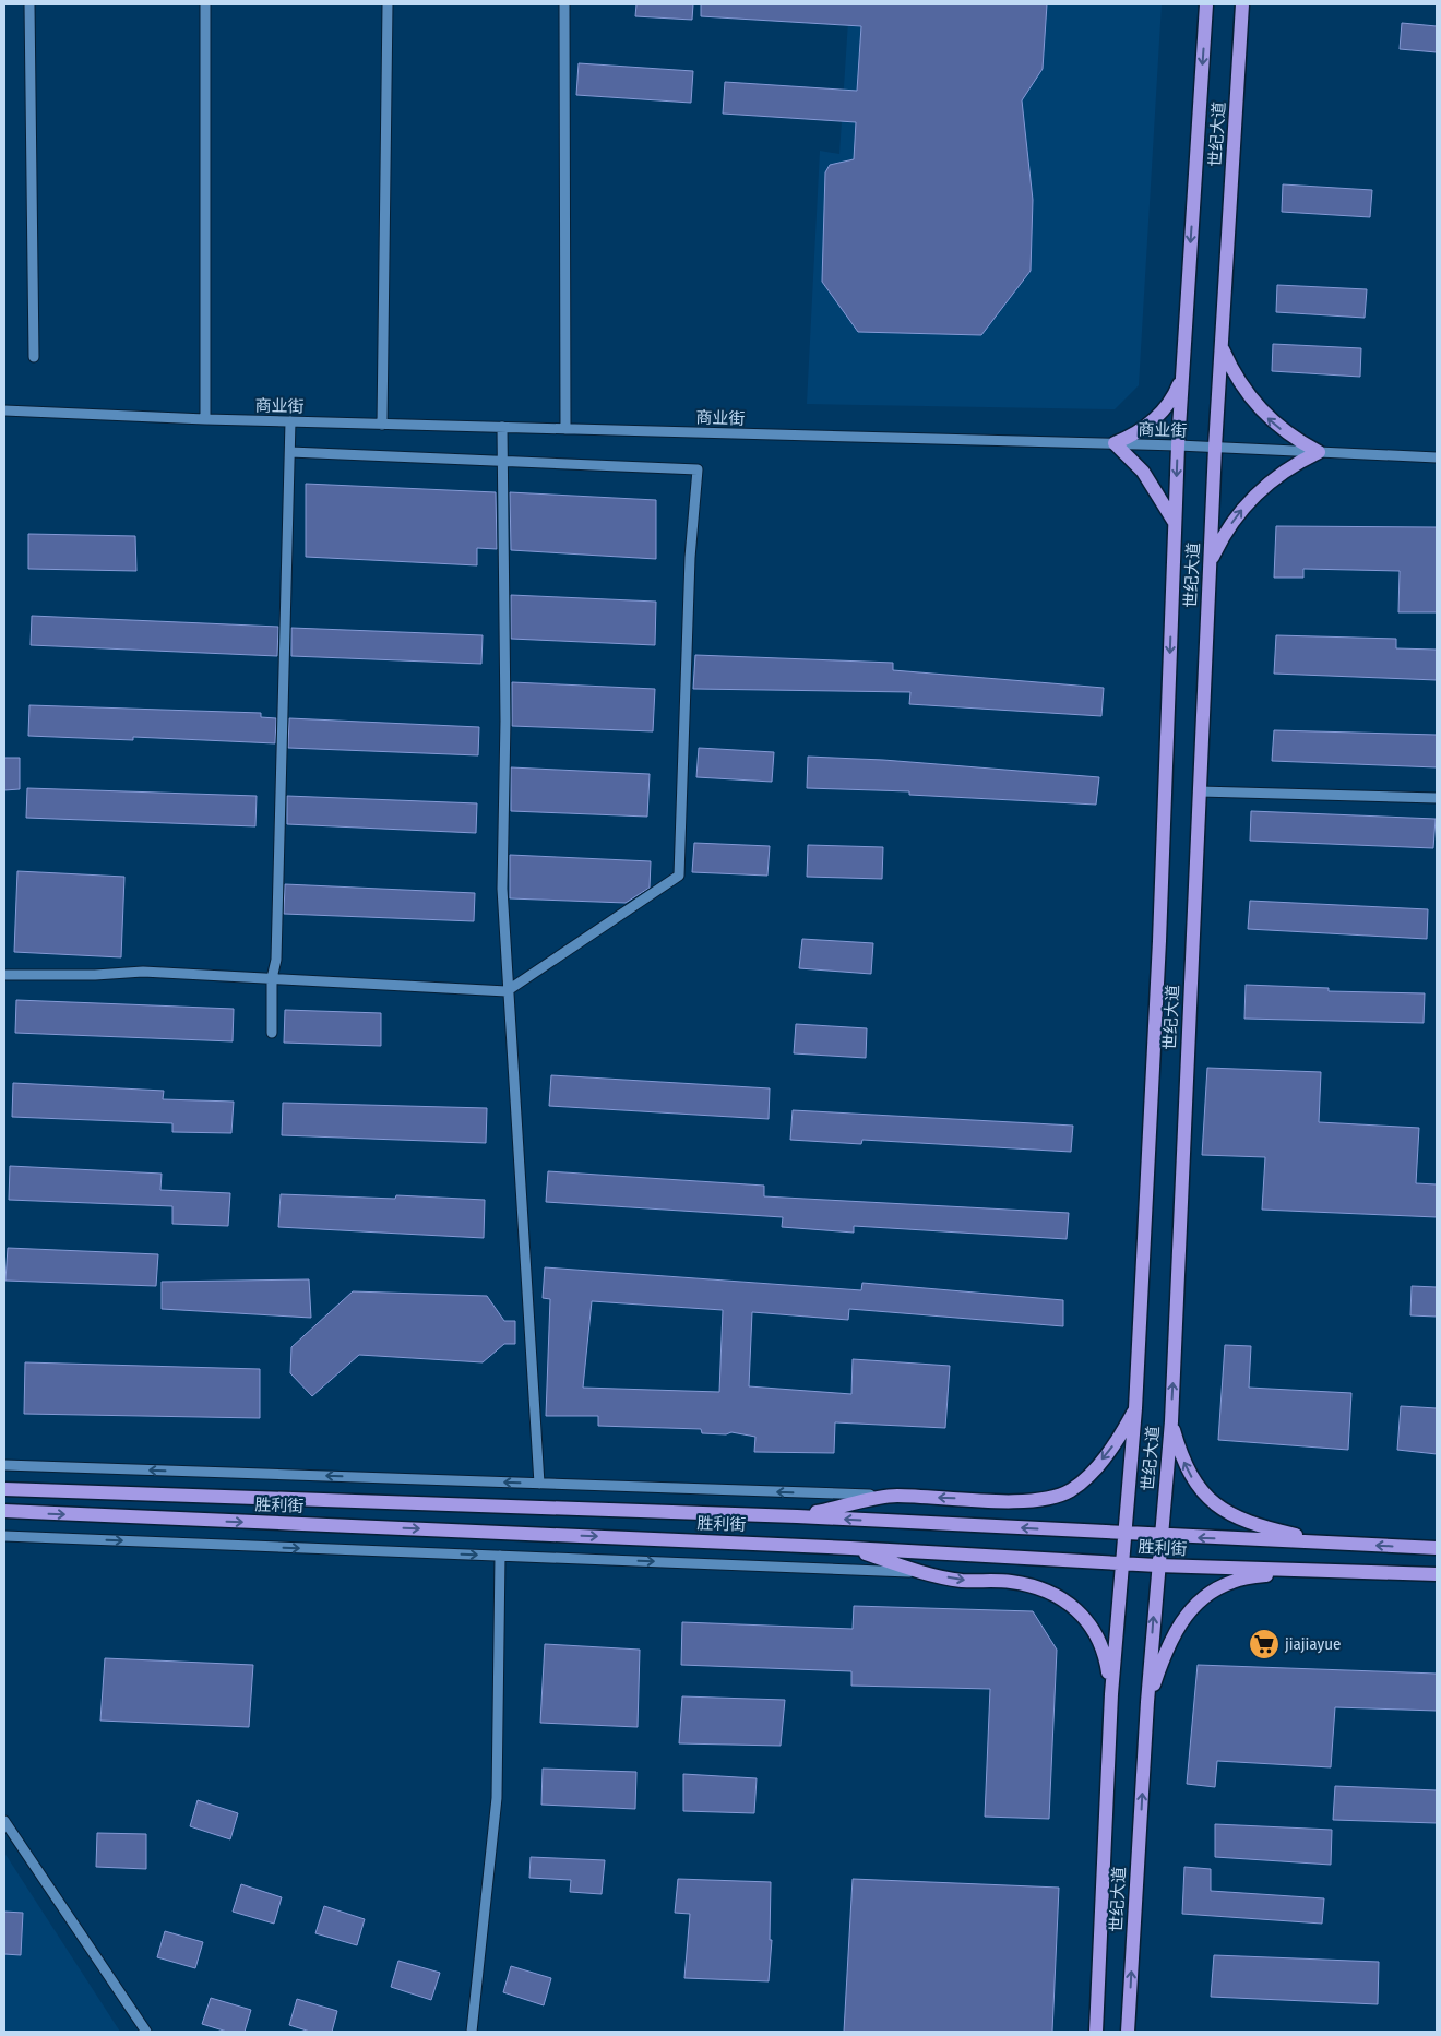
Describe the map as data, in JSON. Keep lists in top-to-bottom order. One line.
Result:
{"streets":{"main road":["世纪大道","胜利街"],"street":["商业街"]},"crossings":[["世纪大道","商业街"],["世纪大道","胜利街"]],"places":{"supermarket":["jiajiayue"]}}
